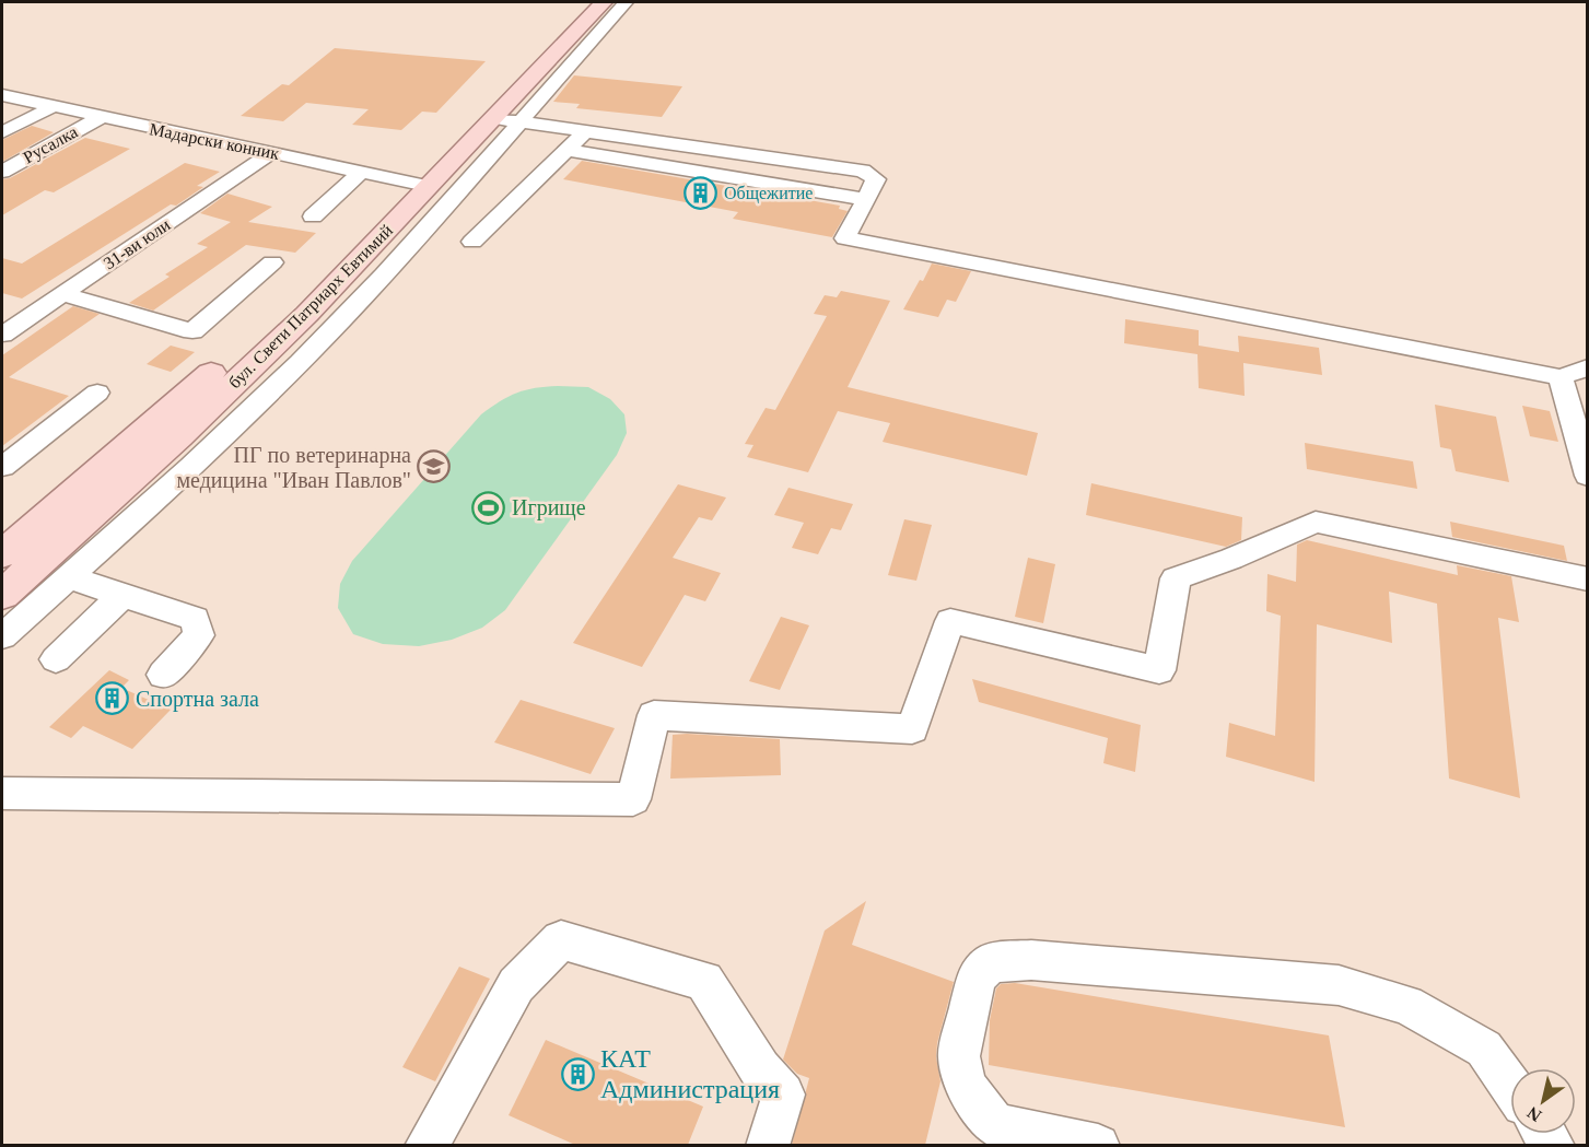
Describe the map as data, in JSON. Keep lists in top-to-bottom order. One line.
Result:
{"streets":{"main road":["бул. Свети Патриарх Евтимий"],"street":["Мадарски конник","Русалка","31-ви юли"]},"crossings":[["Мадарски конник","Русалка"],["Мадарски конник","31-ви юли"],["Мадарски конник","бул. Свети Патриарх Евтимий"]],"places":{"building":["Общежитие","Спортна зала","КАТ Администрация"],"school or university":["ПГ по ветеринарна медицина \"Иван Павлов\""],"sports":["Игрище"]},"north":"bottom left"}
